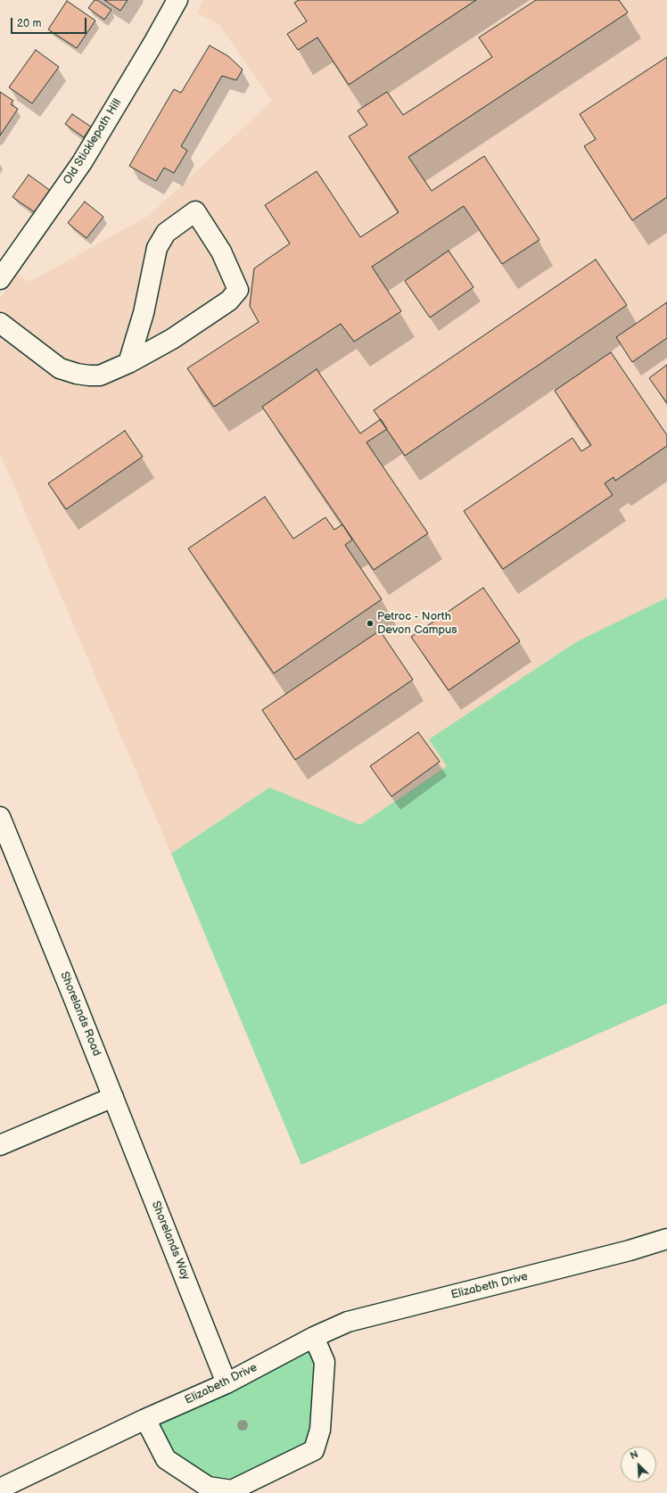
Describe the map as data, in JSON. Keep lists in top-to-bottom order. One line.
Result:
{"streets":{"street":["Old Sticklepath Hill","Shorelands Road","Shorelands Way","Elizabeth Drive"]},"crossings":[["Shorelands Road","Shorelands Way"],["Shorelands Way","Elizabeth Drive"]],"places":["Petroc - North Devon Campus"],"scale_bar":"20 m","north":"top left"}
